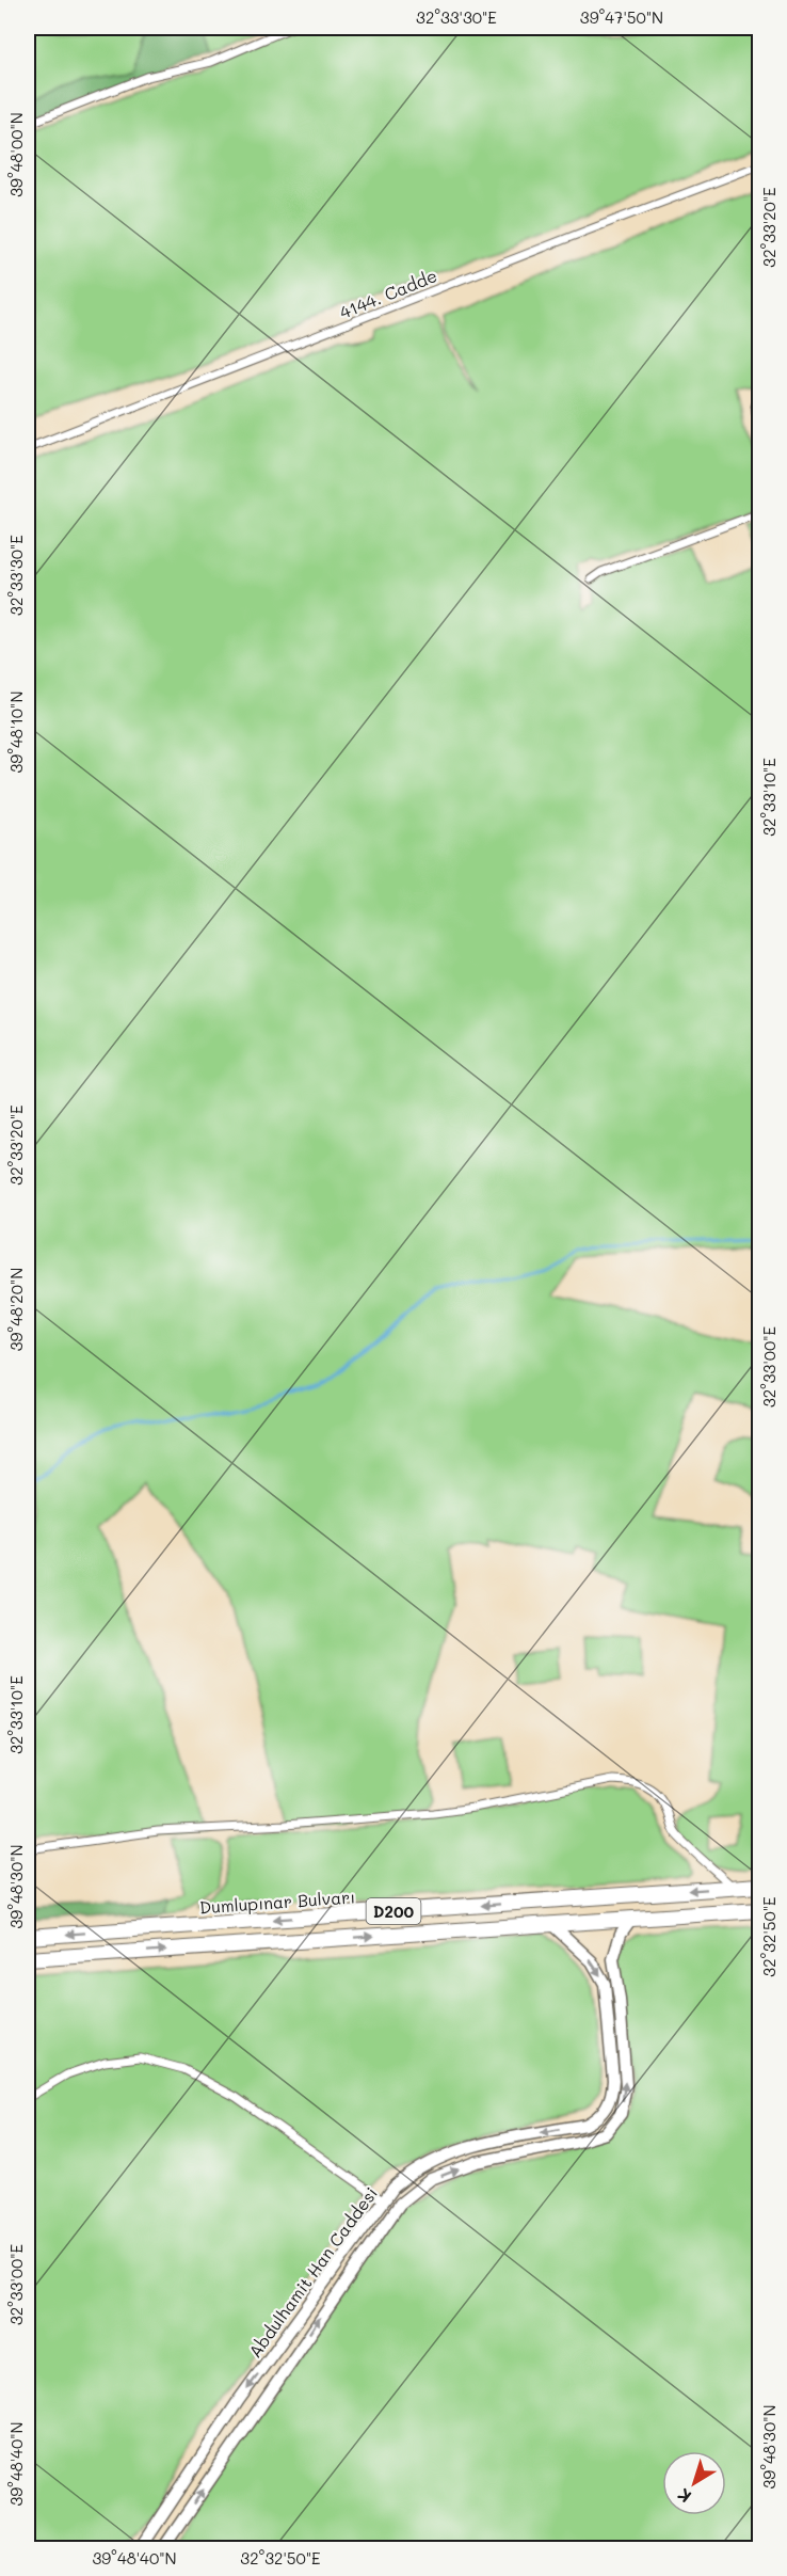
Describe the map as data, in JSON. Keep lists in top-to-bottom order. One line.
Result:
{"streets":{"highway":["Dumlupınar Bulvarı","D200"],"main road":["Abdulhamit Han Caddesi"],"street":["4144. Cadde"]},"crossings":[["D200","Abdulhamit Han Caddesi"]],"north":"bottom left","coordinates":["32°33'30\"E","39°47'50\"N","39°48'00\"N","32°33'20\"E","39°48'10\"N","32°33'10\"E","39°48'20\"N","32°33'00\"E","39°48'30\"N","32°32'50\"E","39°48'40\"N"]}
